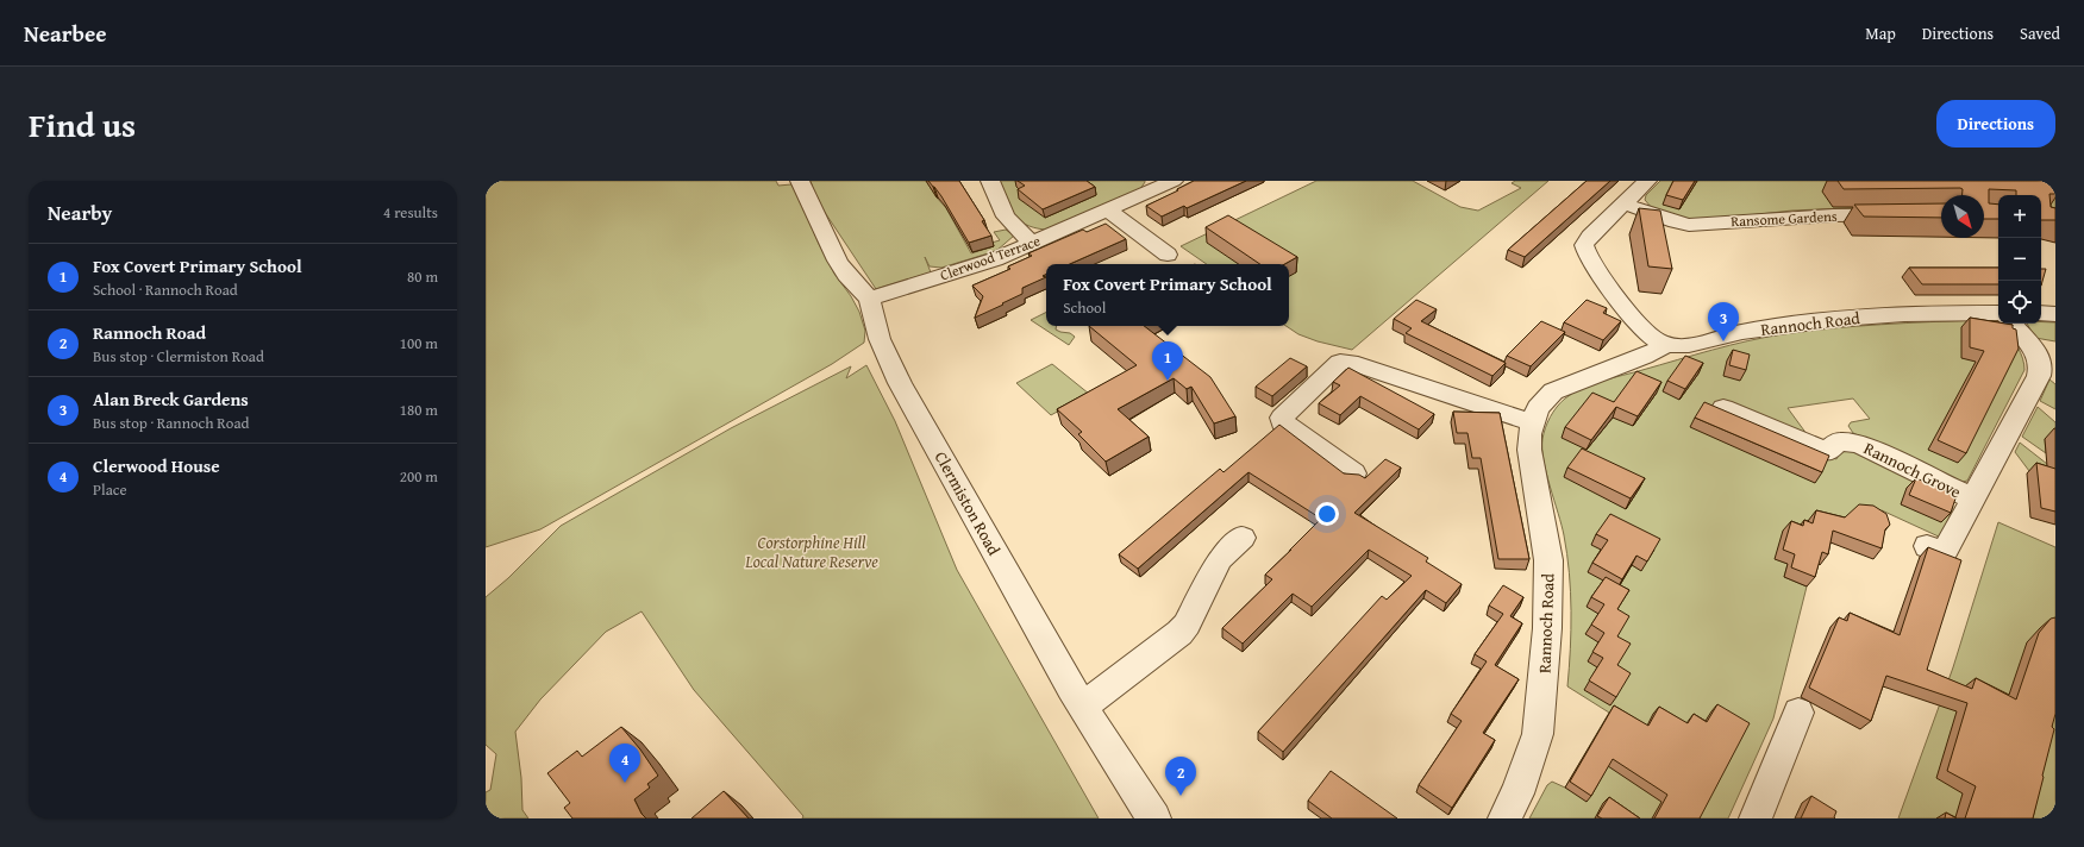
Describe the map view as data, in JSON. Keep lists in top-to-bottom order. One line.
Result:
{"streets":{"street":["Ransome Gardens","Clerwood Terrace","Rannoch Road","Rannoch Grove","Clermiston Road"]},"crossings":[["Clerwood Terrace","Clermiston Road"]],"parks":["Corstorphine Hill Local Nature Reserve"],"north":"bottom right","page":{"header":"Nearbee","nav":["Map","Directions","Saved"],"title":"Find us","buttons":"Directions","heading":["Nearby","4 results"],"map_buttons":["+","−"],"list":[{"mark":"1","name":"Fox Covert Primary School","note":"School · Rannoch Road","value":"80 m"},{"mark":"2","name":"Rannoch Road","note":"Bus stop · Clermiston Road","value":"100 m"},{"mark":"3","name":"Alan Breck Gardens","note":"Bus stop · Rannoch Road","value":"180 m"},{"mark":"4","name":"Clerwood House","note":"Place","value":"200 m"}],"popup":["Fox Covert Primary School","School"],"pins":["3","1","4","2"]}}
